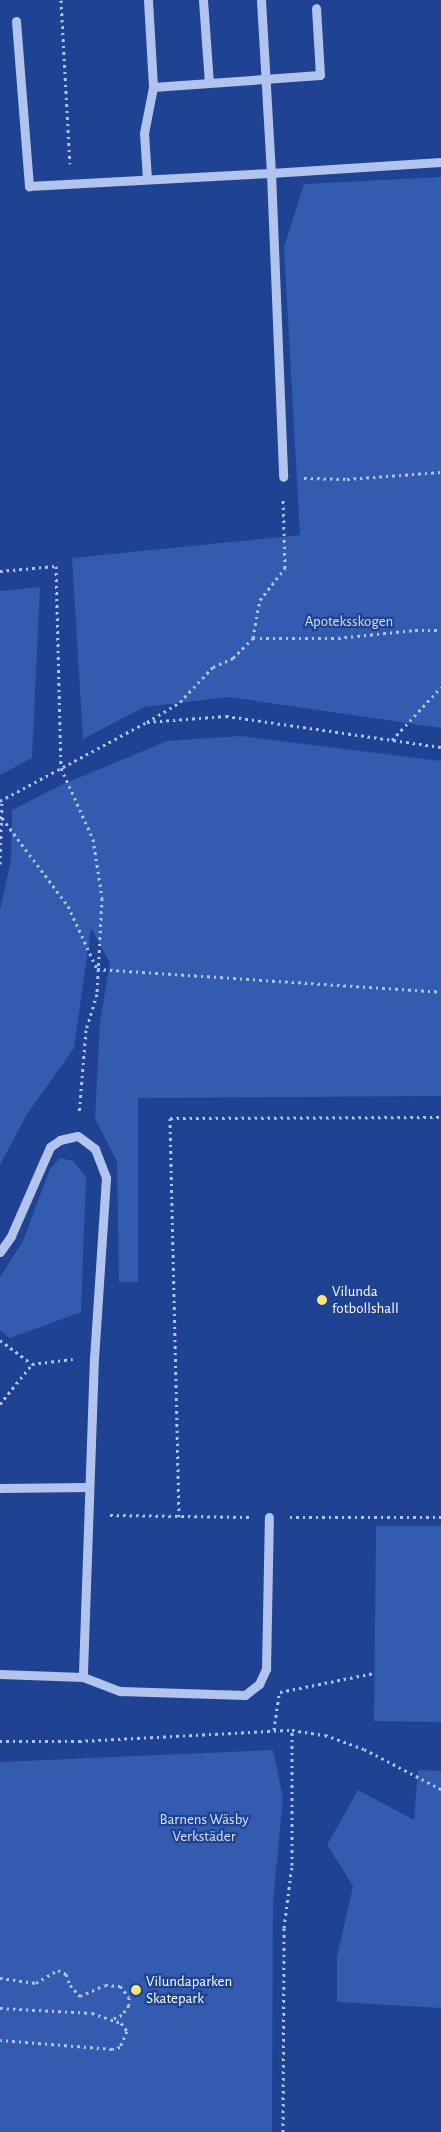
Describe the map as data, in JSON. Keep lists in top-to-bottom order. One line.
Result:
{"parks":["Apoteksskogen","Barnens Wäsby Verkstäder"],"places":["Vilunda fotbollshall","Vilundaparken Skatepark"]}
